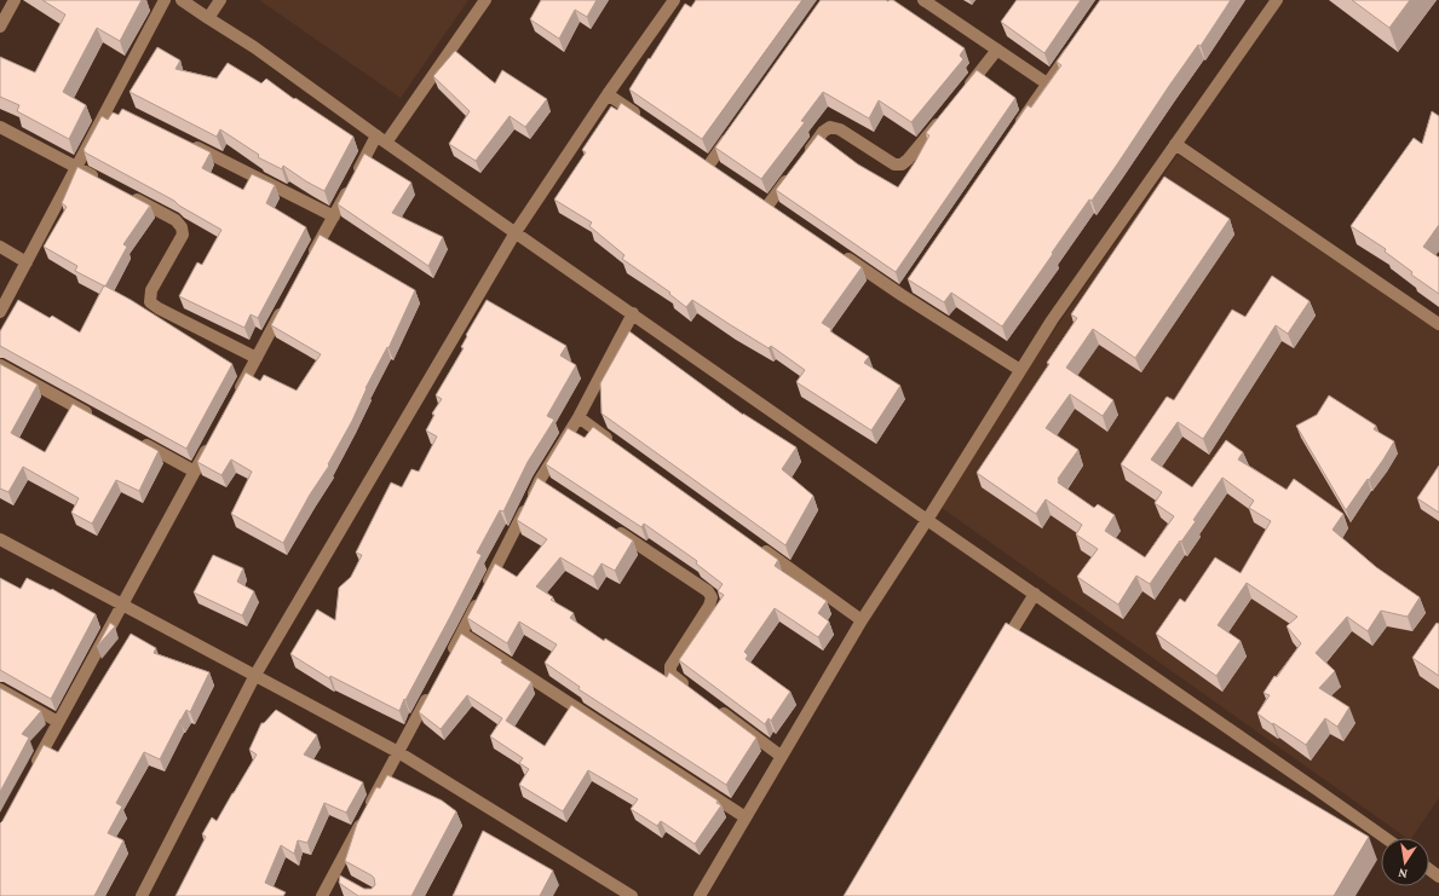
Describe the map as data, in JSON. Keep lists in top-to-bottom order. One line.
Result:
{"north":"bottom"}
